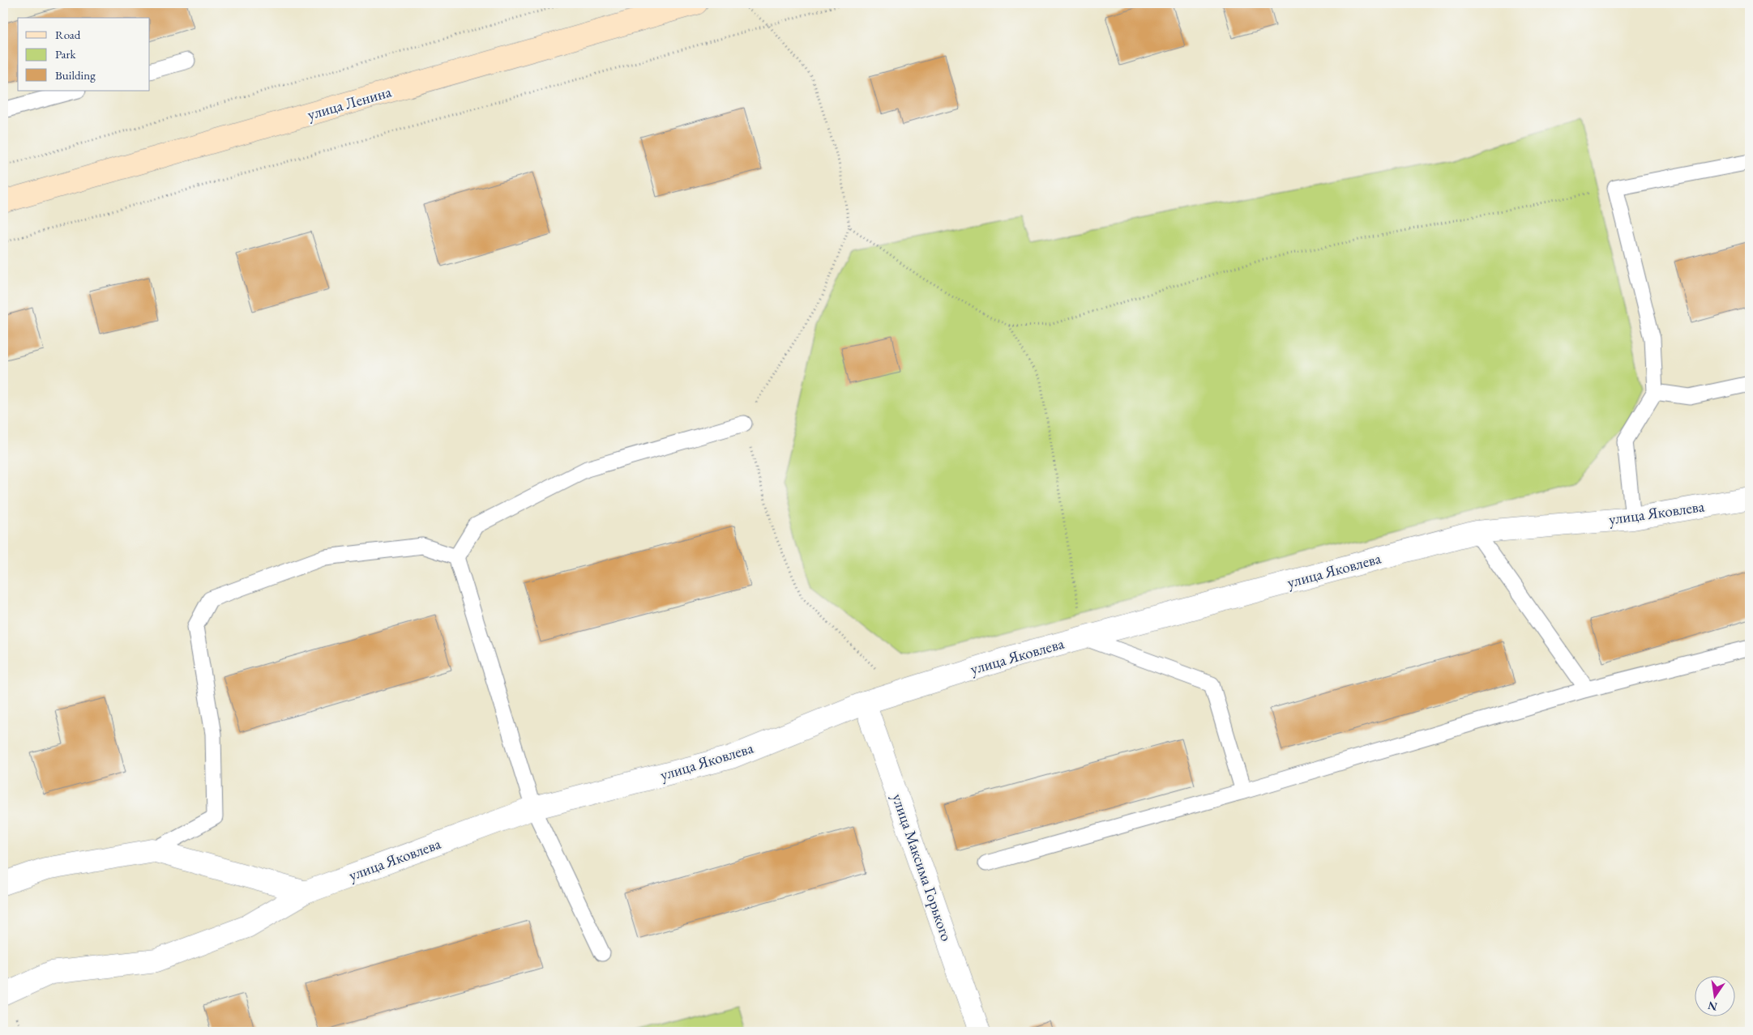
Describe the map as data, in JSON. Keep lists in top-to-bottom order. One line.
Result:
{"streets":{"street":["улица Ленина","улица Яковлева","улица Максима Горького"]},"crossings":[["улица Яковлева","улица Максима Горького"]],"legend":["Road","Park","Building"],"north":"bottom"}
